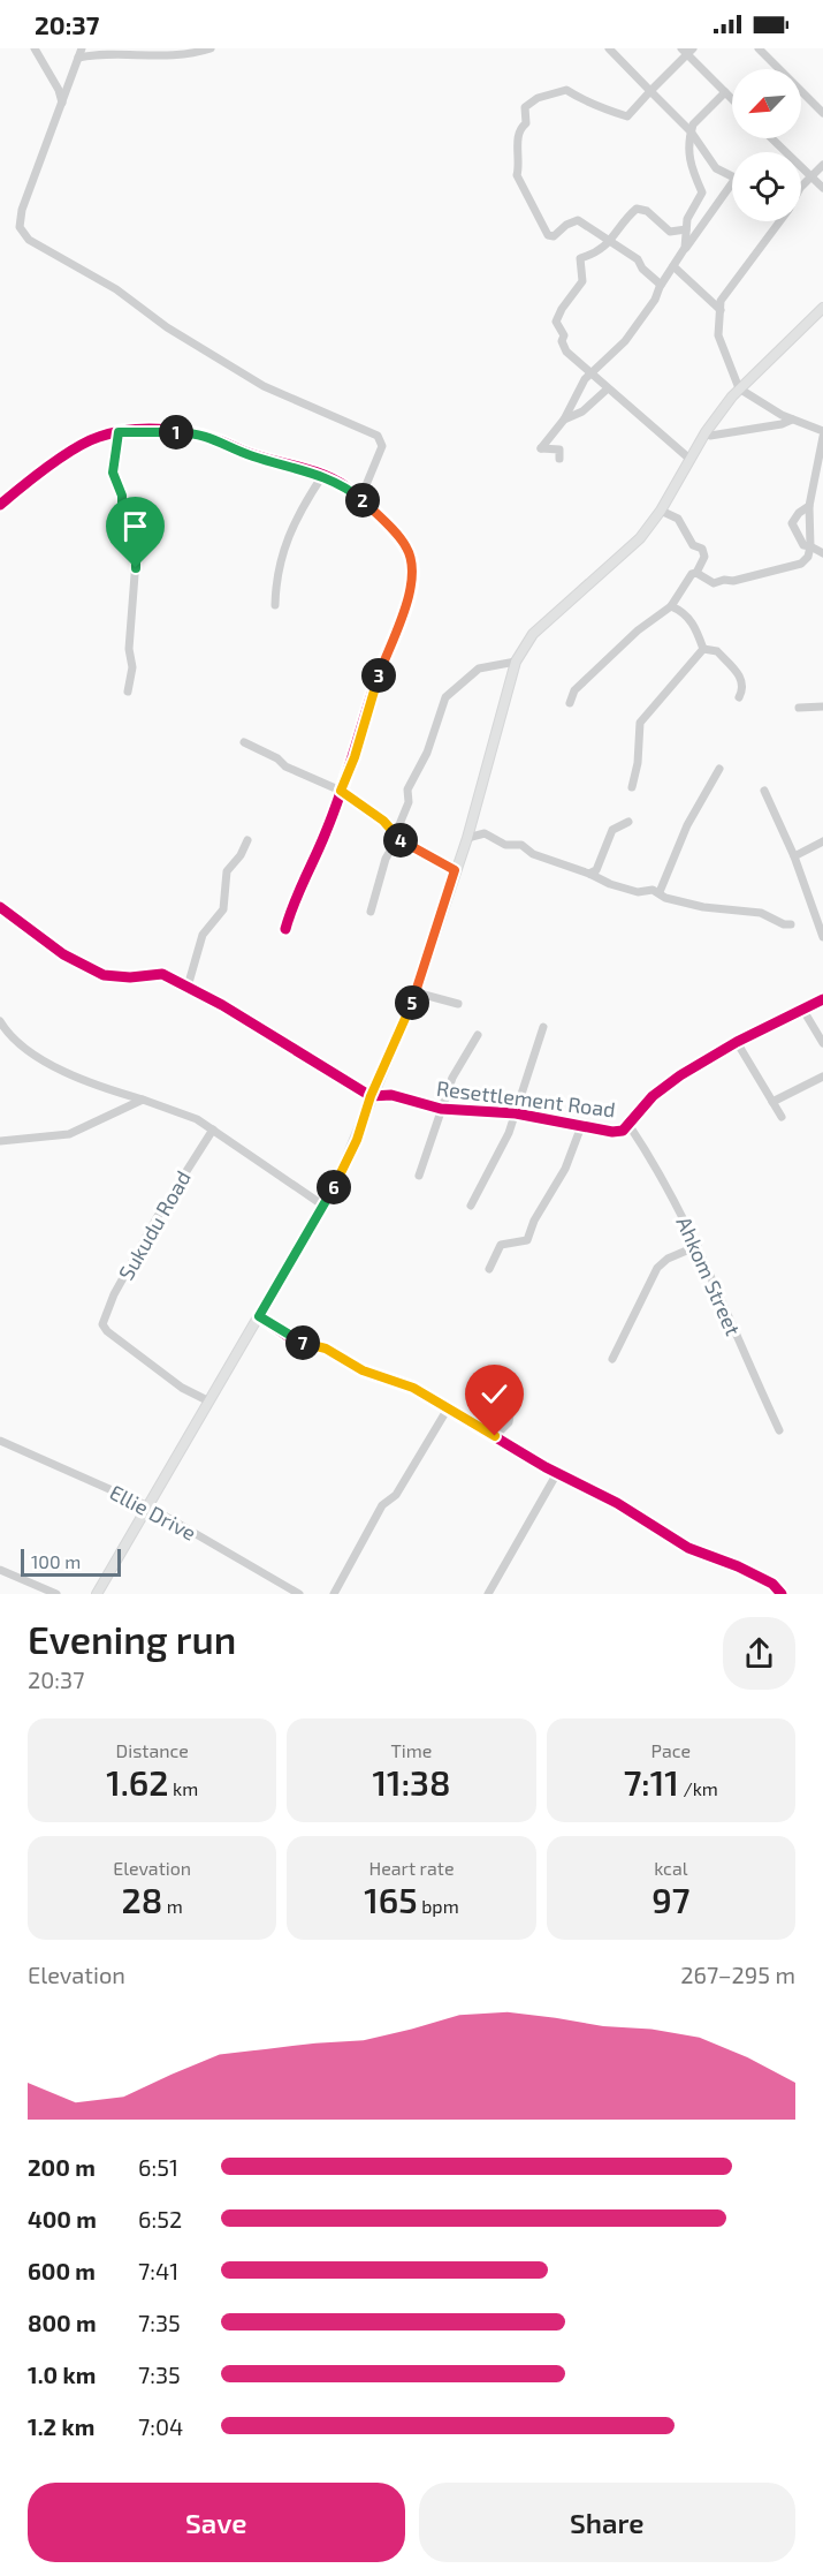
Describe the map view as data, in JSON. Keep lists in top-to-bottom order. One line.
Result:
{"streets":{"street":["Resettlement Road","Sukudu Road","Ahkom Street","Ellie Drive"]},"crossings":[["Resettlement Road","Ahkom Street"]],"scale_bar":"100 m","north":"bottom left","page":{"status":"20:37","pins":["1","2","3","4","5","6","7"],"scale":"100 m","heading":["Evening run","20:37"],"stats":[["Distance","1.62 km"],["Time","11:38"],["Pace","7:11 /km"],["Elevation","28 m"],["Heart rate","165 bpm"],["kcal","97"]],"chart":["Elevation","267–295 m"],"list":[{"name":"200 m","note":"6:51"},{"name":"400 m","note":"6:52"},{"name":"600 m","note":"7:41"},{"name":"800 m","note":"7:35"},{"name":"1.0 km","note":"7:35"},{"name":"1.2 km","note":"7:04"}],"buttons":["Save","Share"]}}
